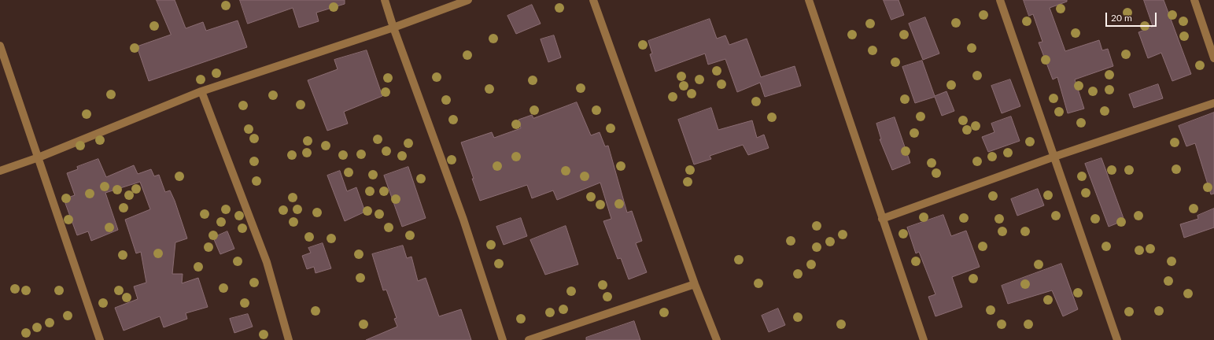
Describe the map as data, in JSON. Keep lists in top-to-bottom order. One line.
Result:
{"scale_bar":"20 m"}
